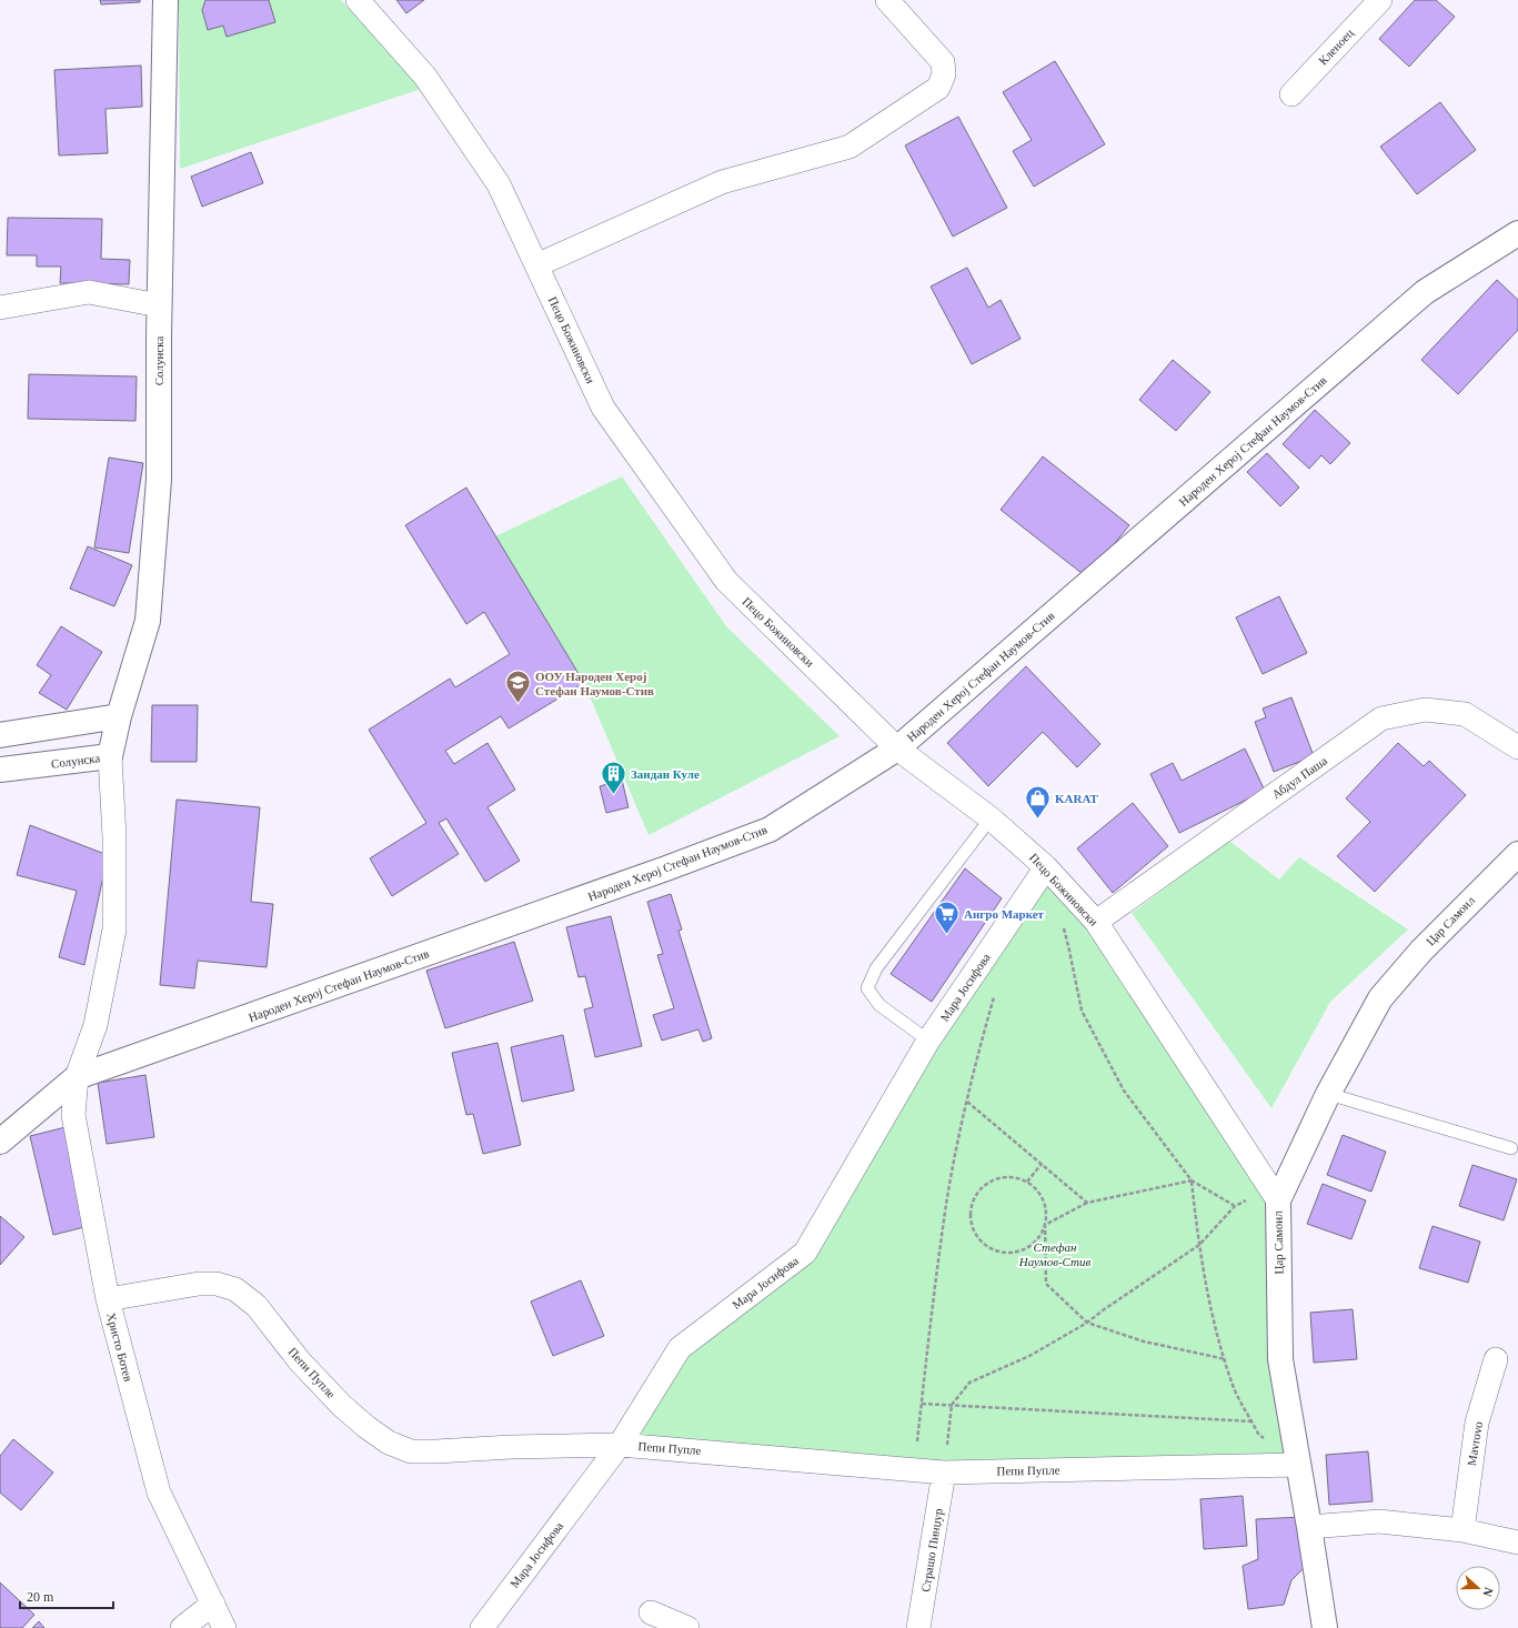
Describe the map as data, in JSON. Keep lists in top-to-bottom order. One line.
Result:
{"streets":{"street":["Кленоец","Пецо Божиновски","Солунска","Народен Херој Стефан Наумов-Стив","Абдул Паша","Цар Самоил","Мара Јосифова","Христо Ботев","Пепи Пупле","Mavrovo","Страшо Пинџур"]},"crossings":[["Пецо Божиновски","Народен Херој Стефан Наумов-Стив"],["Пецо Божиновски","Абдул Паша"],["Пецо Божиновски","Цар Самоил"],["Пецо Божиновски","Мара Јосифова"],["Солунска","Христо Ботев"],["Народен Херој Стефан Наумов-Стив","Христо Ботев"],["Цар Самоил","Пепи Пупле"],["Мара Јосифова","Пепи Пупле"],["Христо Ботев","Пепи Пупле"],["Пепи Пупле","Страшо Пинџур"]],"parks":["Стефан Наумов-Стив"],"places":{"school or university":["ООУ Народен Херој Стефан Наумов-Стив"],"building":["Зандан Куле"],"shop":["KARAT"],"supermarket":["Ангро Маркет"]},"scale_bar":"20 m","north":"right"}
